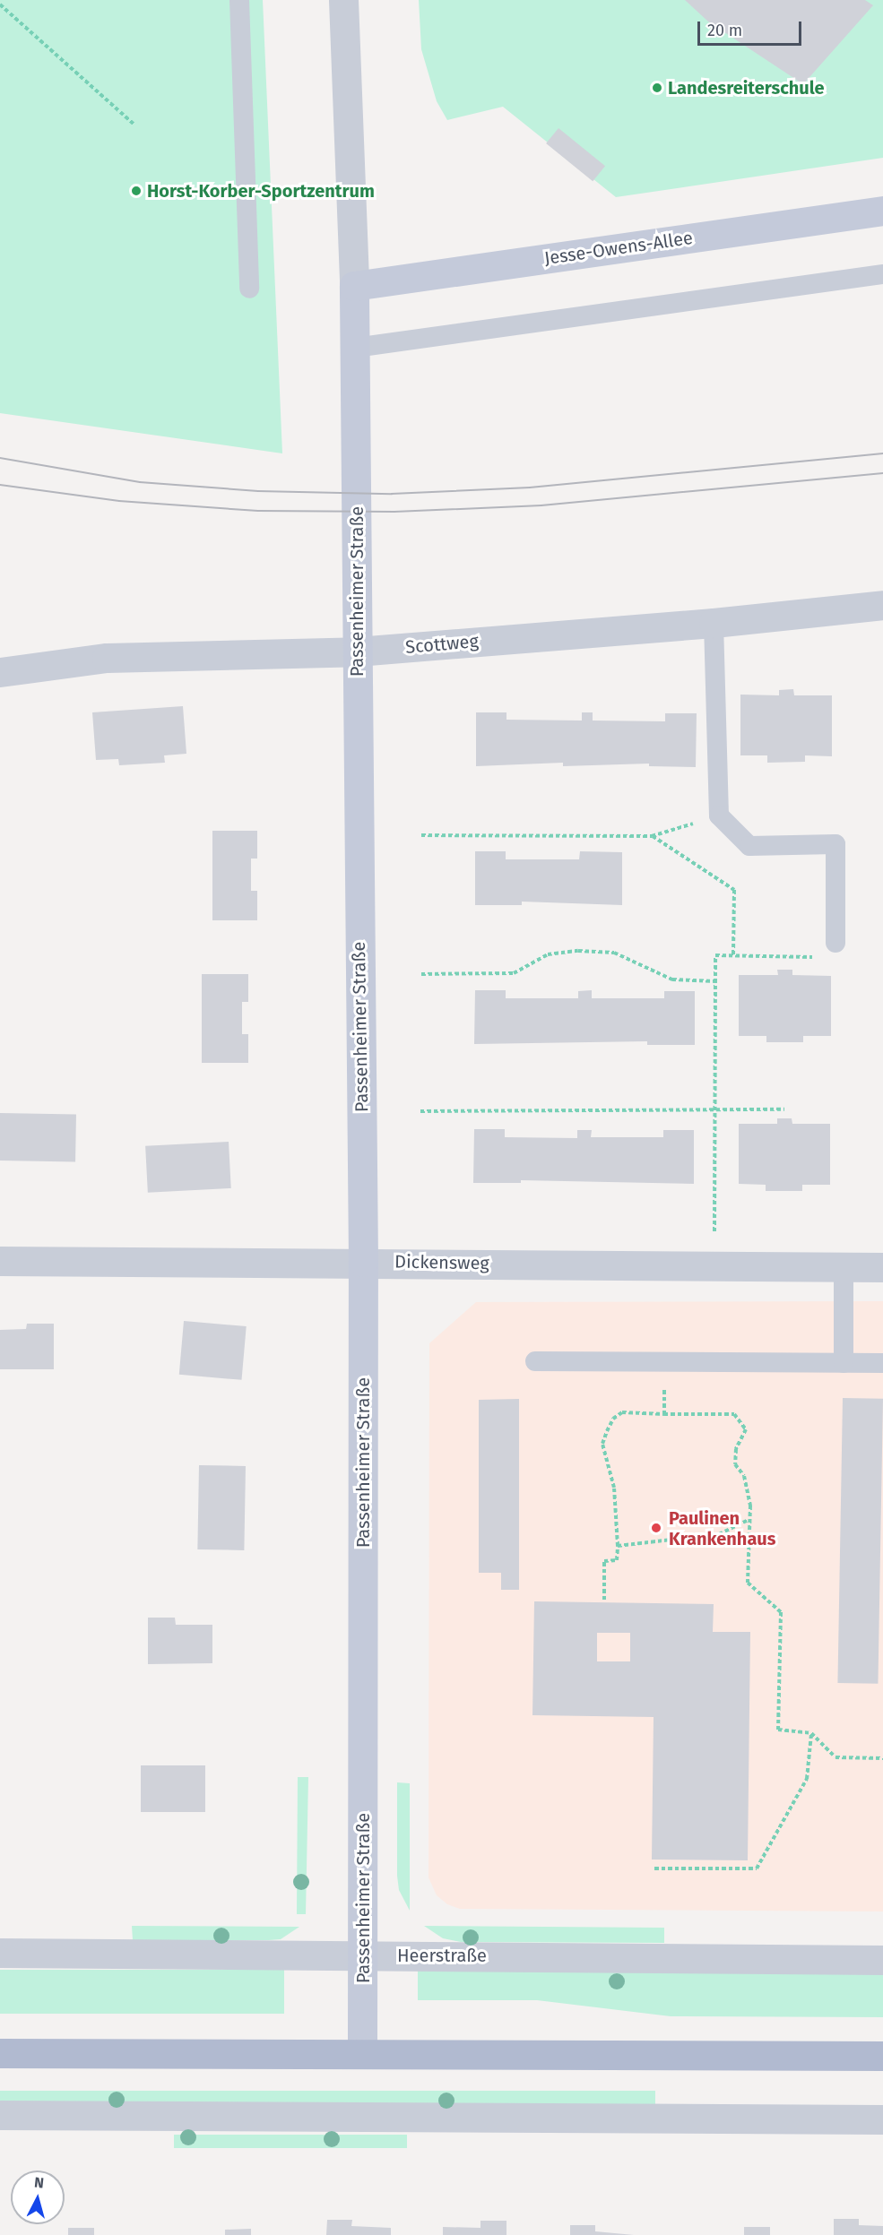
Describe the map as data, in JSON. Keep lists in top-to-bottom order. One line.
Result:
{"streets":{"street":["Jesse-Owens-Allee","Passenheimer Straße","Scottweg","Dickensweg","Heerstraße"]},"crossings":[["Jesse-Owens-Allee","Passenheimer Straße"],["Passenheimer Straße","Scottweg"],["Passenheimer Straße","Dickensweg"],["Passenheimer Straße","Heerstraße"]],"places":["Landesreiterschule","Horst-Korber-Sportzentrum","Paulinen Krankenhaus"],"scale_bar":"20 m","north":"top"}
